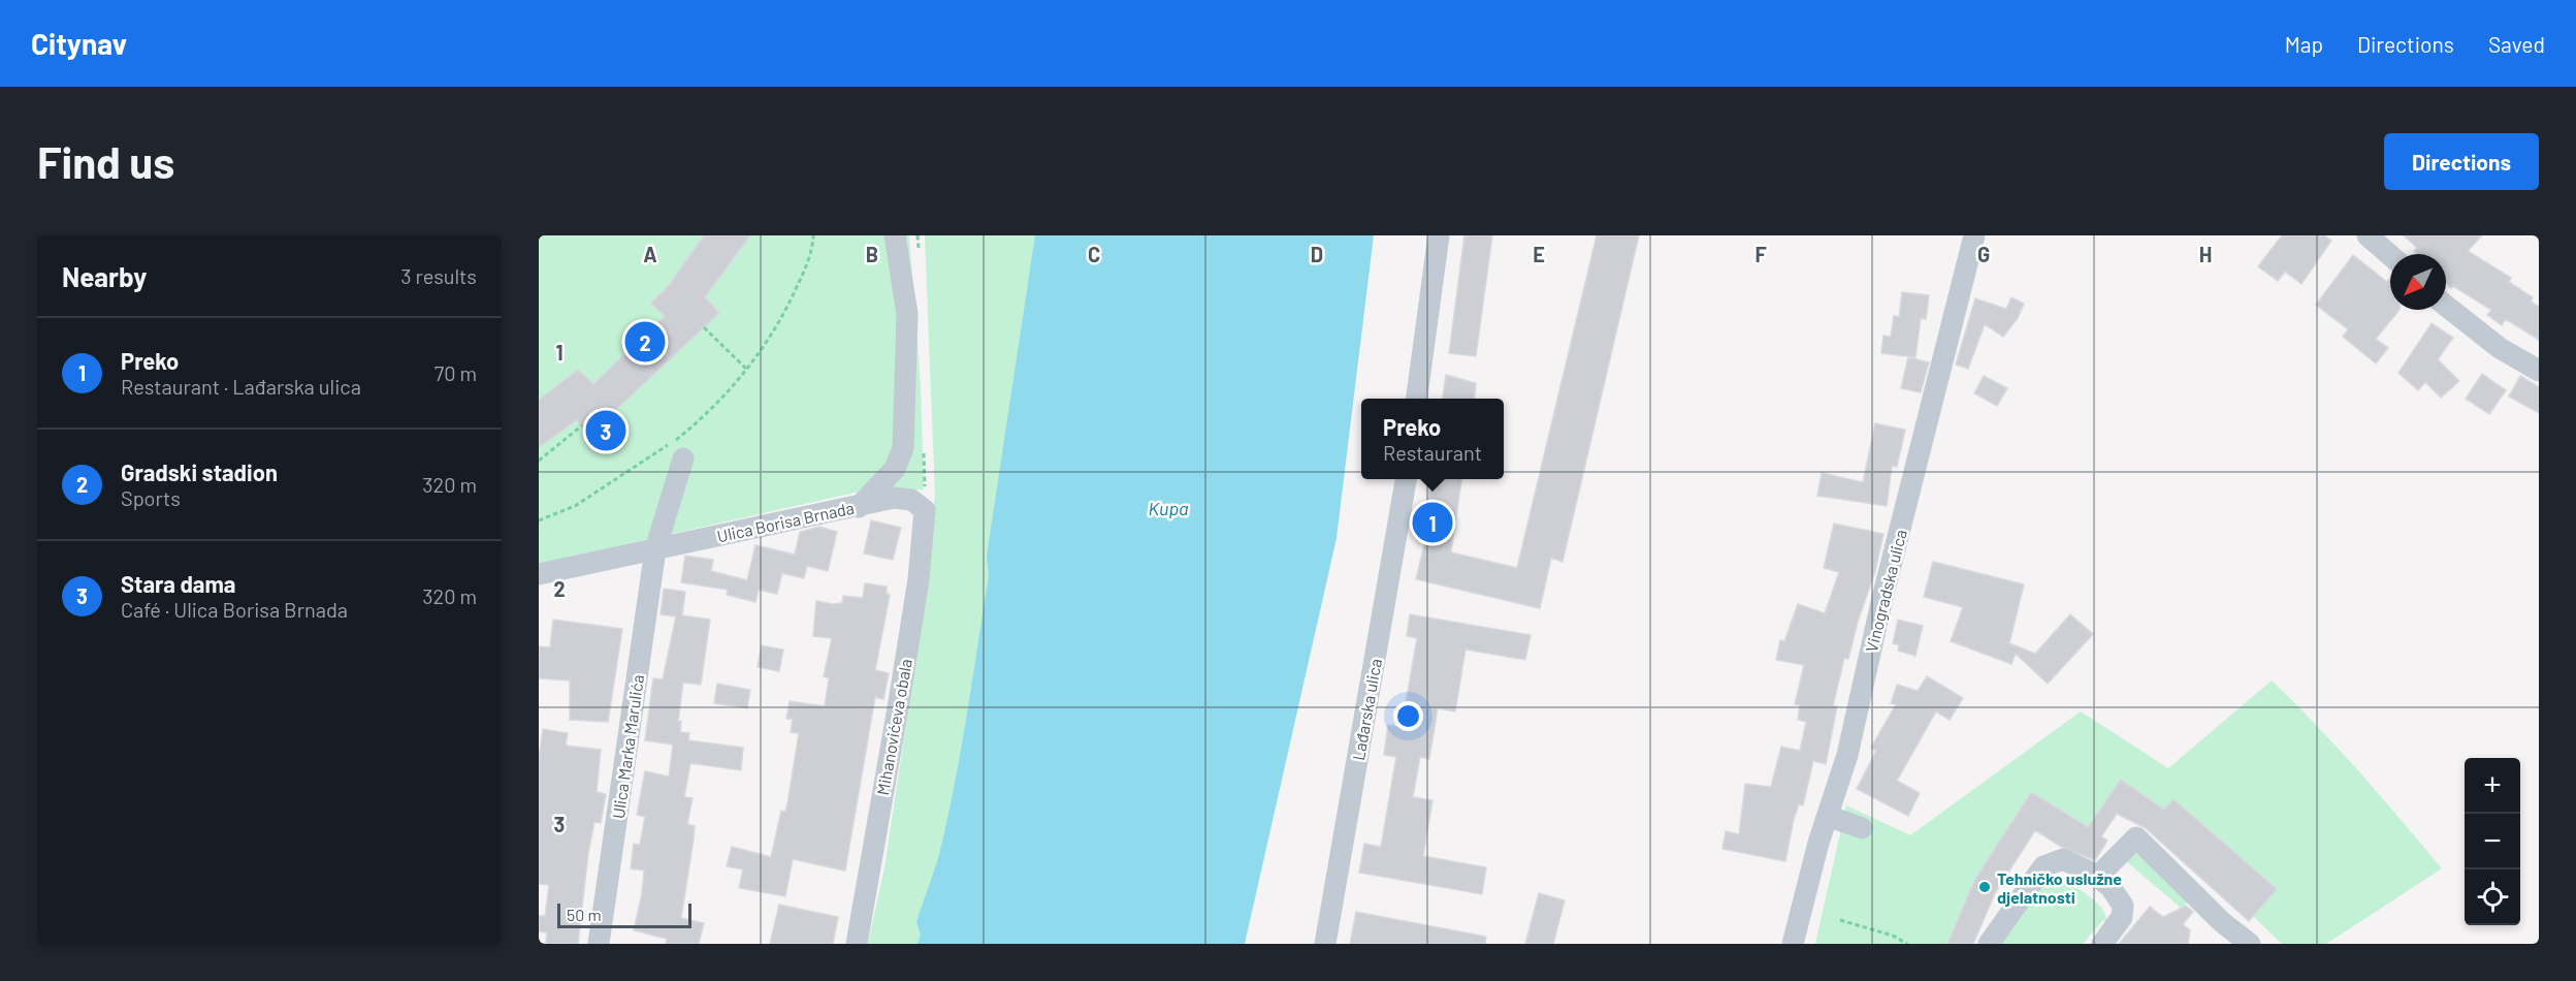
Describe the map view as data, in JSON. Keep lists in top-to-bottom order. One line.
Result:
{"streets":{"street":["Ulica Borisa Brnada","Vinogradska ulica","Lađarska ulica","Mihanovićeva obala","Ulica Marka Marulića"]},"crossings":[["Ulica Borisa Brnada","Mihanovićeva obala"],["Ulica Borisa Brnada","Ulica Marka Marulića"]],"water":["Kupa"],"places":["Tehničko uslužne djelatnosti"],"scale_bar":"50 m","north":"bottom left","page":{"header":"Citynav","nav":["Map","Directions","Saved"],"buttons":"Directions","title":"Find us","heading":["Nearby","3 results"],"list":[{"mark":"1","name":"Preko","note":"Restaurant · Lađarska ulica","value":"70 m"},{"mark":"2","name":"Gradski stadion","note":"Sports","value":"320 m"},{"mark":"3","name":"Stara dama","note":"Café · Ulica Borisa Brnada","value":"320 m"}],"pins":["2","3","1"],"popup":["Preko","Restaurant"],"map_buttons":["+","−"],"scale":"50 m"},"grid":{"columns":["A","B","C","D","E","F","G","H"],"rows":["1","2","3"]}}
